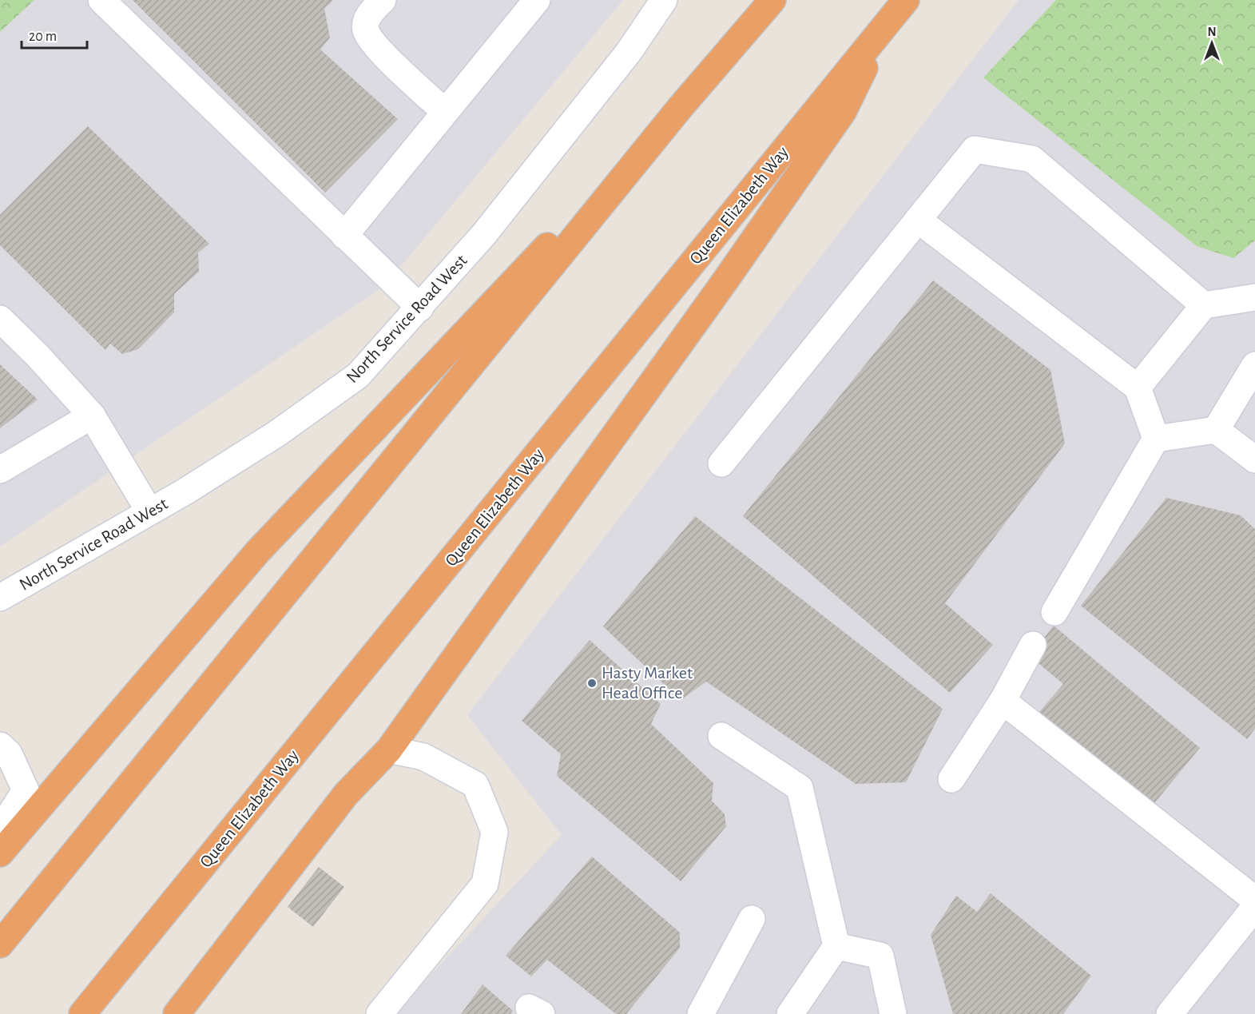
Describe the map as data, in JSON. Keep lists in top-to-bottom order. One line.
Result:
{"streets":{"highway":["Queen Elizabeth Way"],"street":["North Service Road West"]},"places":["Hasty Market Head Office"],"scale_bar":"20 m","north":"top"}
